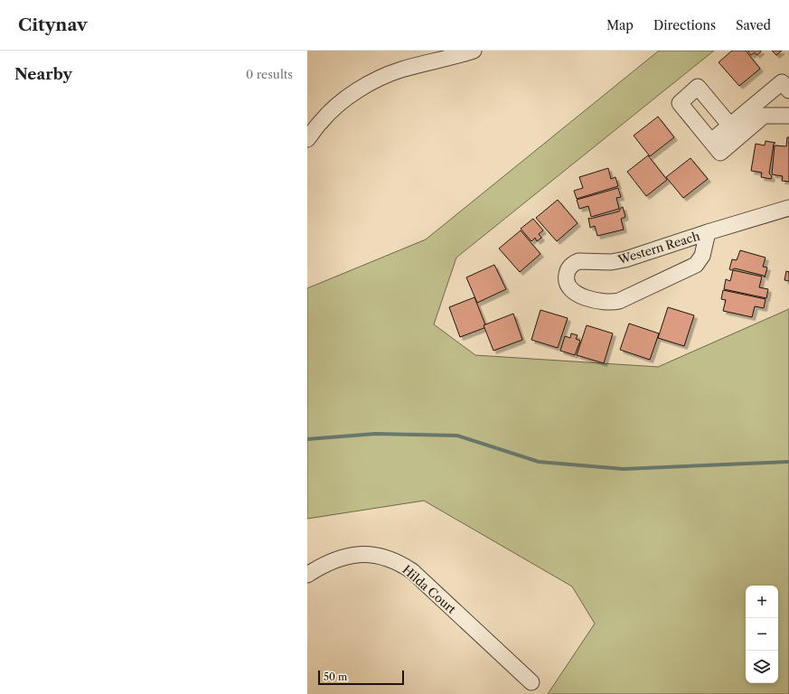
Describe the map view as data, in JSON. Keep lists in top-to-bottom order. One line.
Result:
{"streets":{"street":["Western Reach","Hilda Court"]},"scale_bar":"50 m","page":{"header":"Citynav","nav":["Map","Directions","Saved"],"heading":["Nearby","0 results"],"map_buttons":["+","−"],"scale":"50 m"}}
